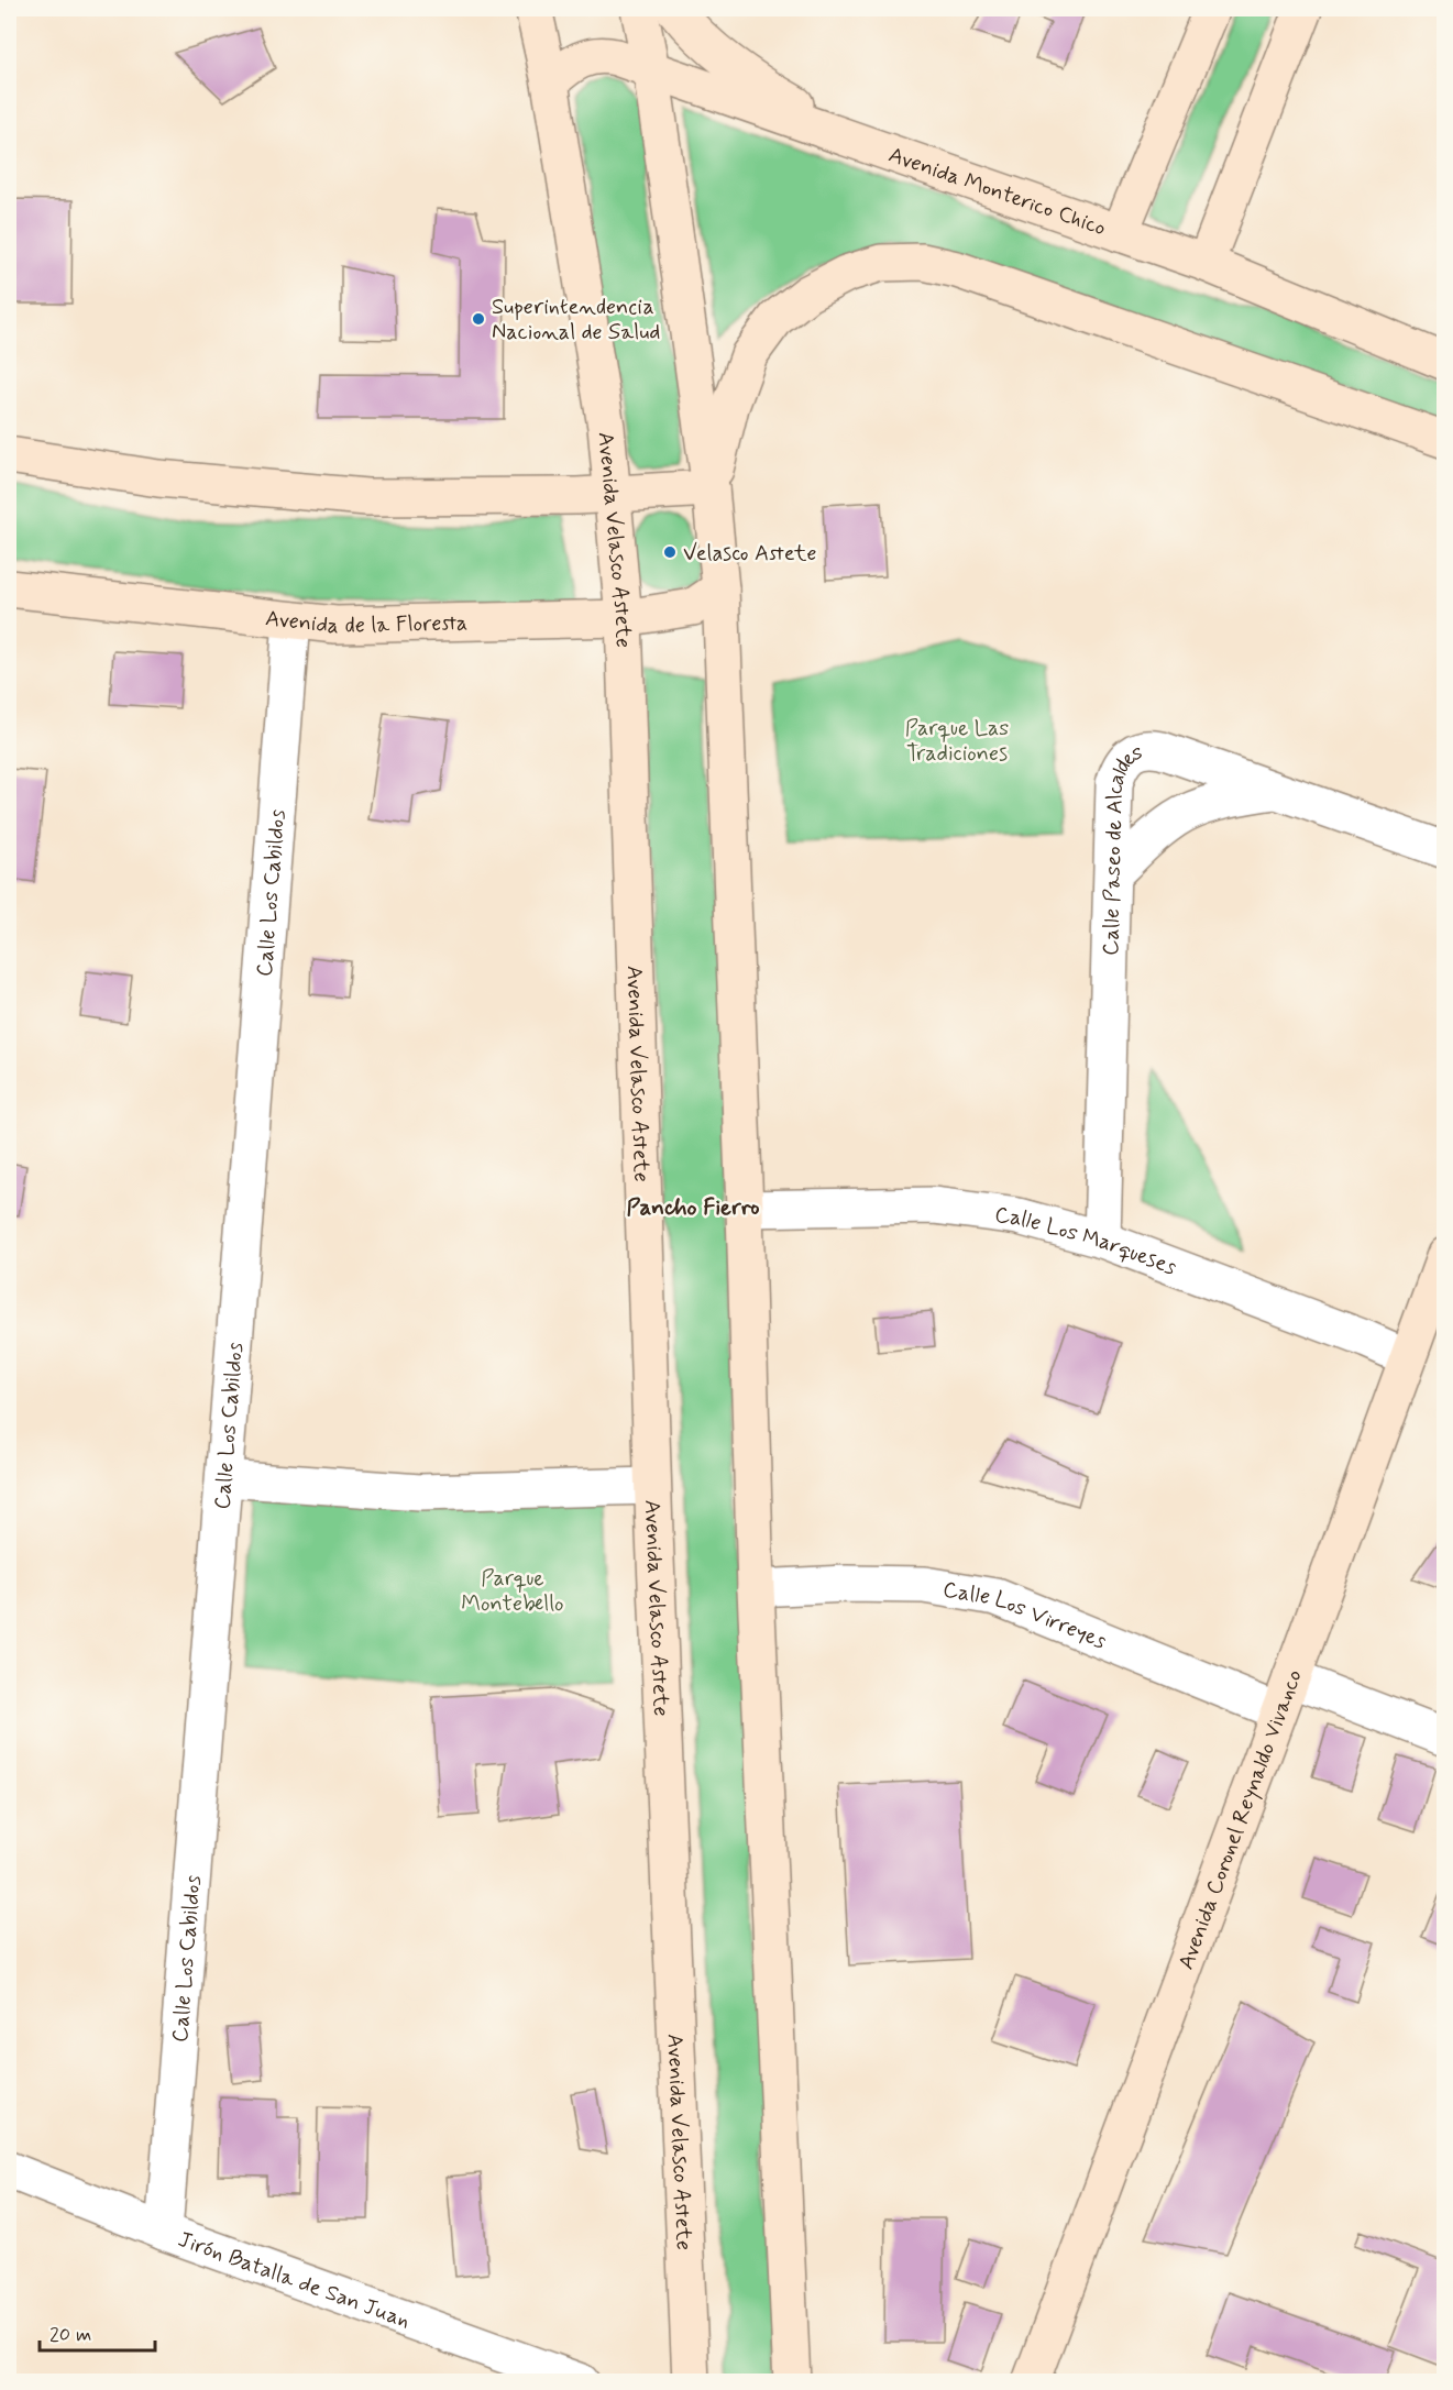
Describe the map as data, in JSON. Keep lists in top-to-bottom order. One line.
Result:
{"streets":{"main road":["Avenida Monterico Chico","Avenida Velasco Astete","Avenida de la Floresta","Avenida Coronel Reynaldo Vivanco"],"street":["Calle Paseo de Alcaldes","Calle Los Cabildos","Calle Los Marqueses","Calle Los Virreyes","Jirón Batalla de San Juan"]},"crossings":[["Avenida Monterico Chico","Avenida Velasco Astete"],["Avenida Velasco Astete","Avenida de la Floresta"],["Avenida de la Floresta","Calle Los Cabildos"],["Calle Paseo de Alcaldes","Calle Los Marqueses"],["Calle Los Cabildos","Jirón Batalla de San Juan"],["Calle Los Marqueses","Avenida Coronel Reynaldo Vivanco"],["Calle Los Virreyes","Avenida Coronel Reynaldo Vivanco"]],"districts":["Pancho Fierro"],"parks":["Parque Las Tradiciones","Parque Montebello"],"places":["Superintendencia Nacional de Salud","Velasco Astete"],"scale_bar":"20 m"}
